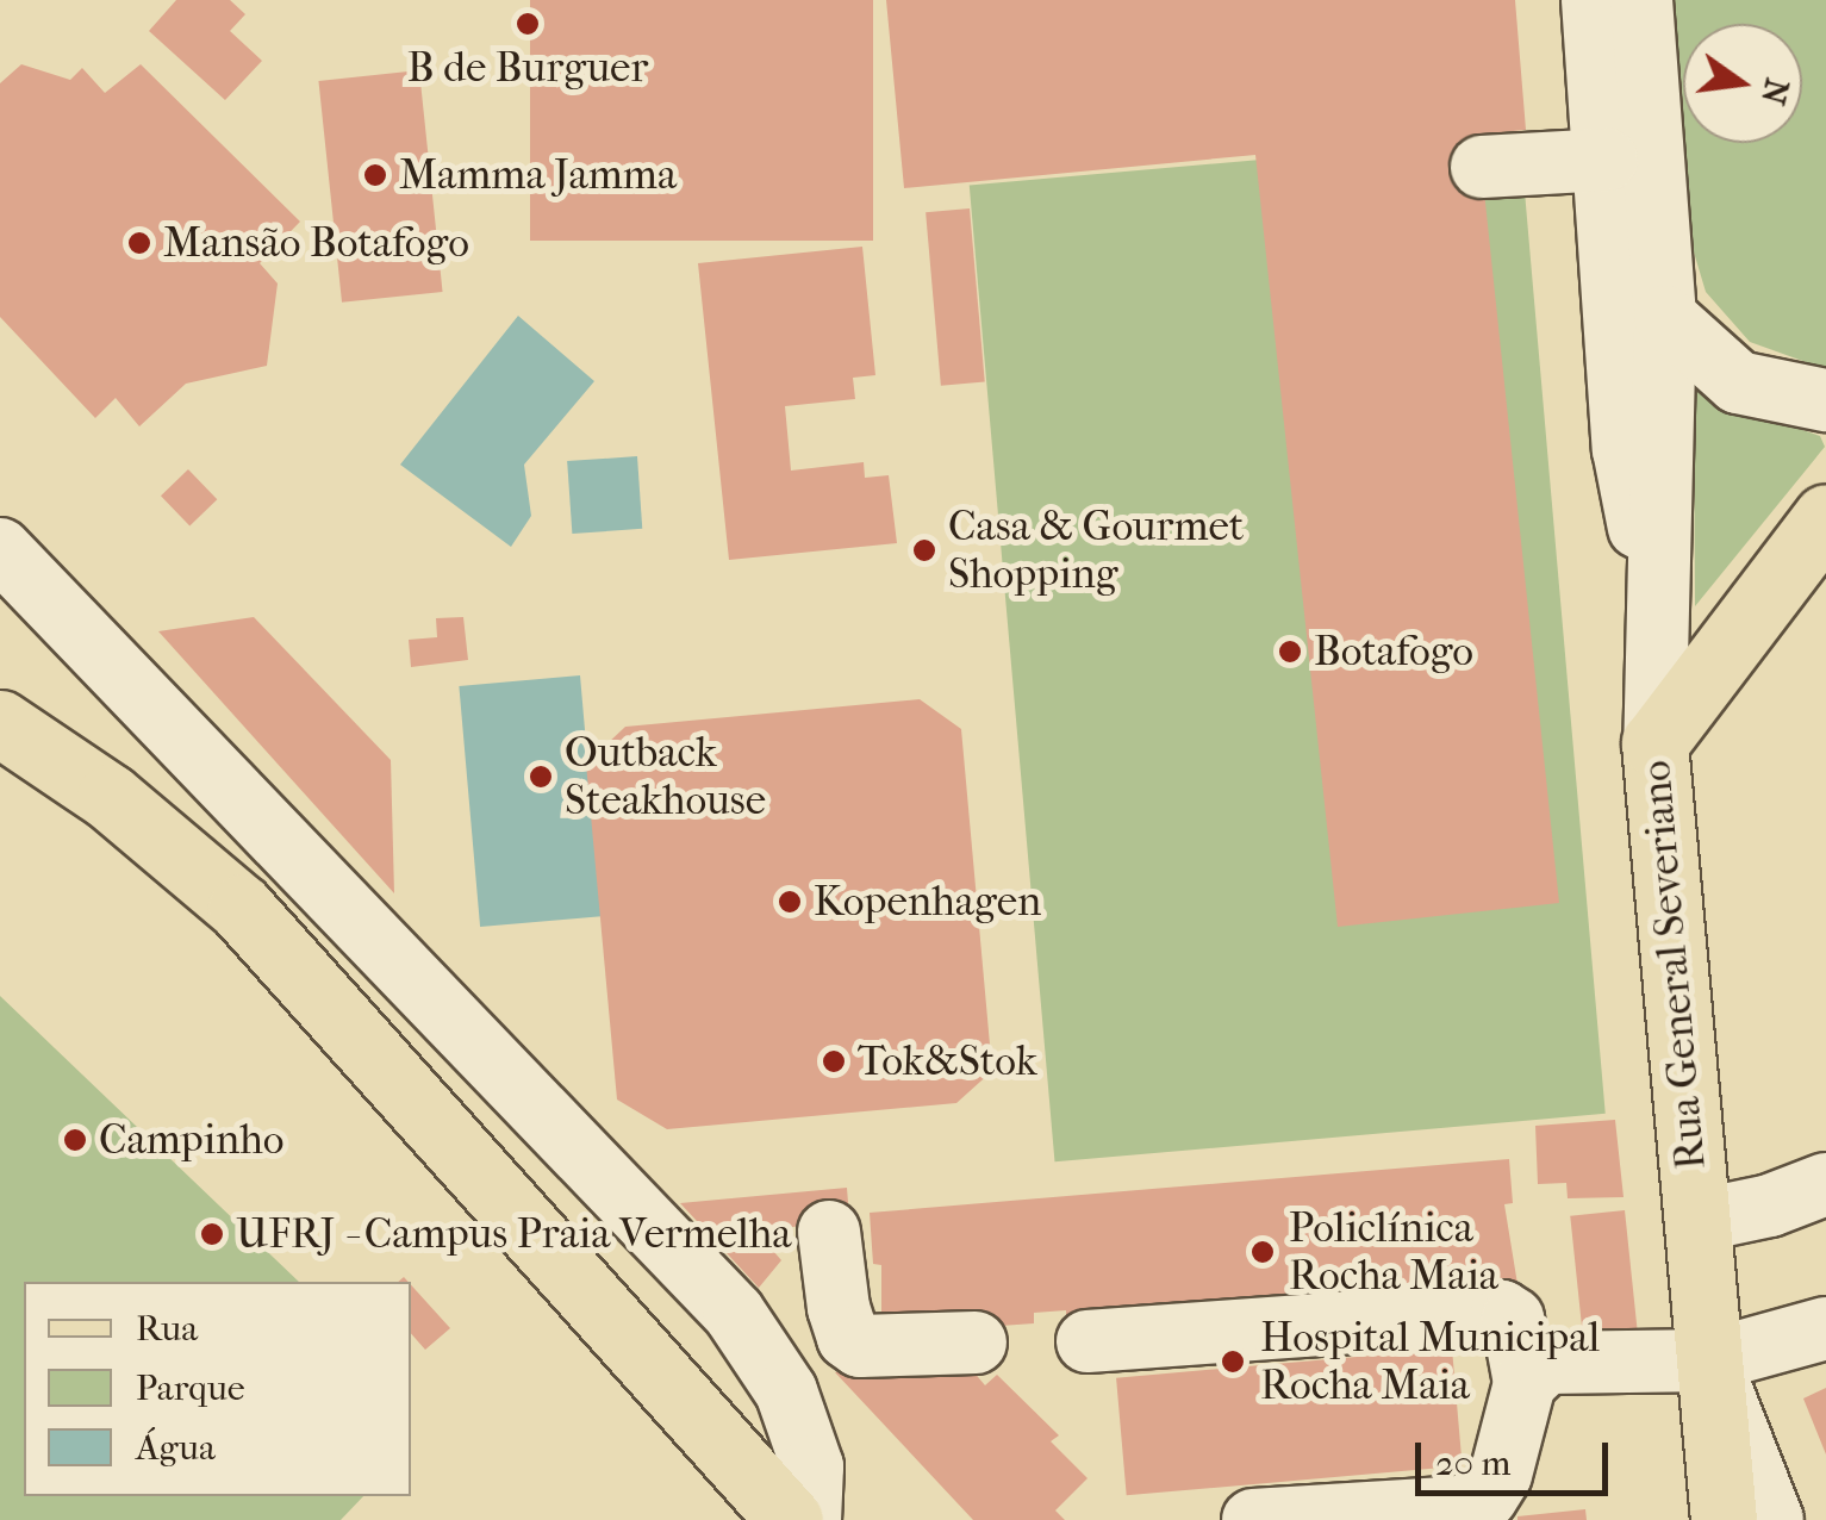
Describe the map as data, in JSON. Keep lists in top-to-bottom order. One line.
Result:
{"streets":{"main road":["Rua General Severiano"]},"places":["B de Burguer","Mamma Jamma","Mansão Botafogo","Casa & Gourmet Shopping","Botafogo","Outback Steakhouse","Kopenhagen","Tok&Stok","Campinho","UFRJ - Campus Praia Vermelha","Policlínica Rocha Maia","Hospital Municipal Rocha Maia"],"legend":["Rua","Parque","Água"],"scale_bar":"20 m","north":"right"}
